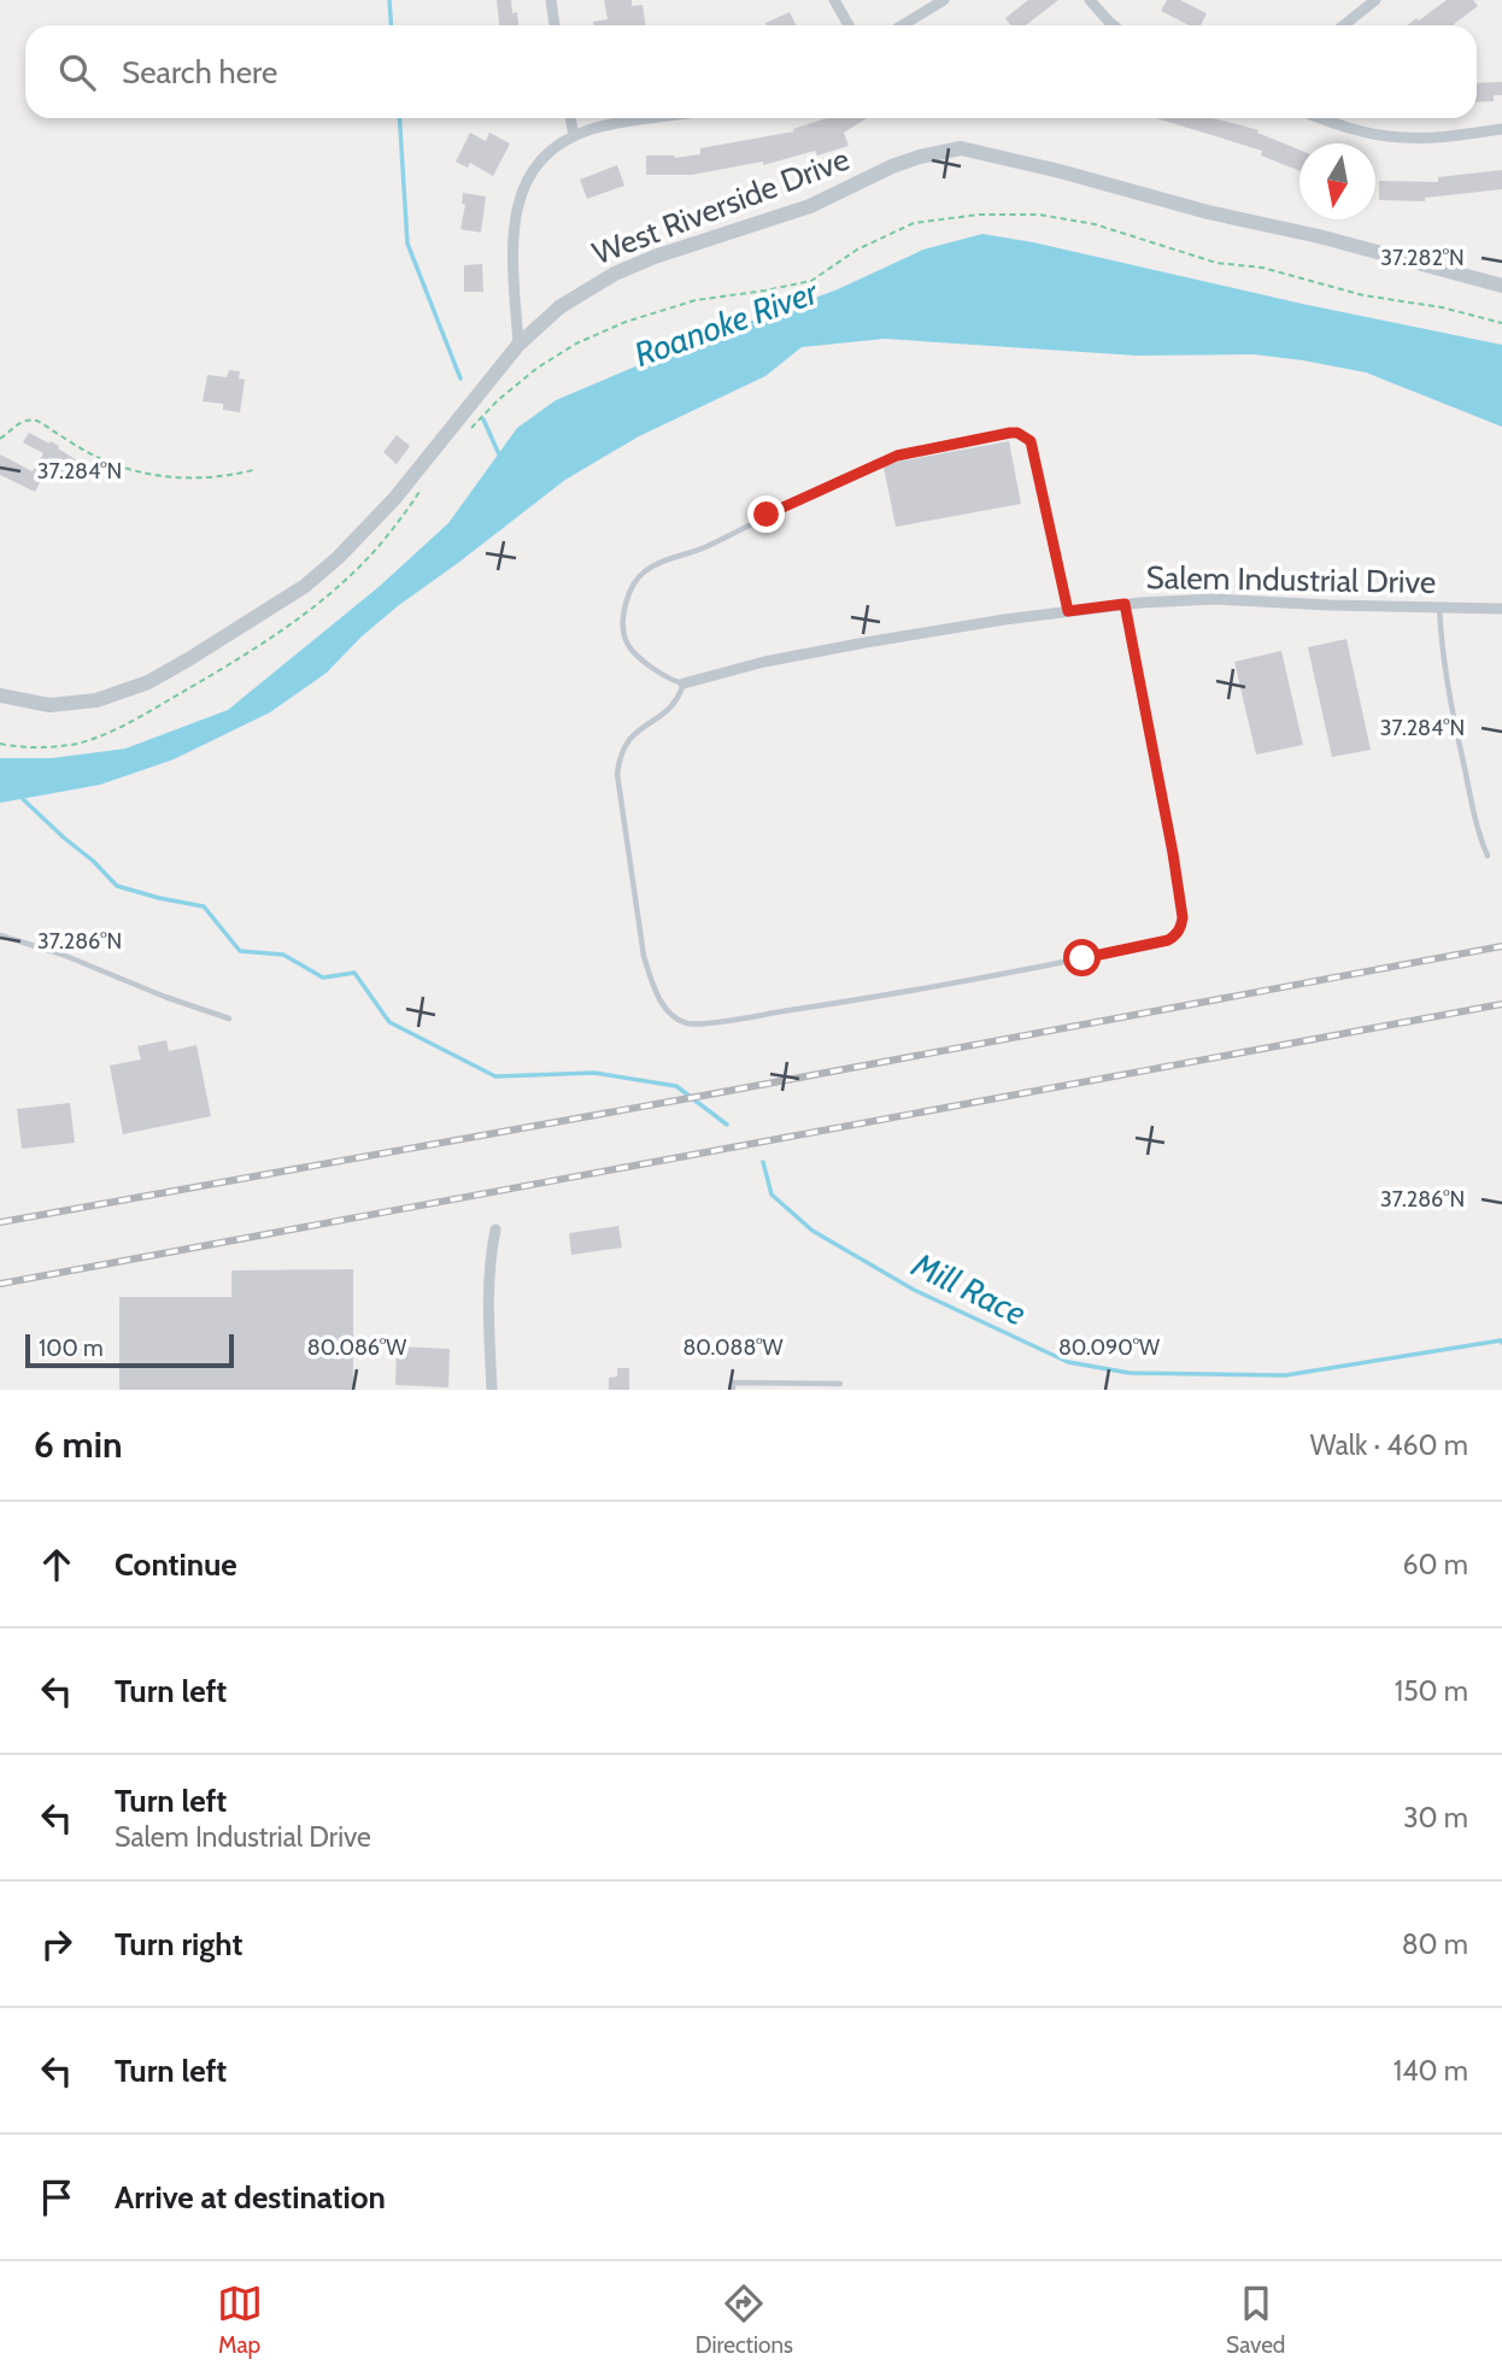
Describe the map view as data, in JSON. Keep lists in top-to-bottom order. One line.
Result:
{"streets":{"street":["West Riverside Drive","Salem Industrial Drive"]},"water":["Roanoke River","Mill Race"],"scale_bar":"100 m","north":"bottom","page":{"search":"Search here","scale":"100 m","heading":["6 min","Walk · 460 m"],"list":[["Continue","60 m"],["Turn left","150 m"],["Turn left","Salem Industrial Drive","30 m"],["Turn right","80 m"],["Turn left","140 m"],"Arrive at destination"],"nav":["Map","Directions","Saved"]},"coordinates":["37.282°N","37.284°N","37.286°N","80.086°W","80.088°W","80.090°W"]}
